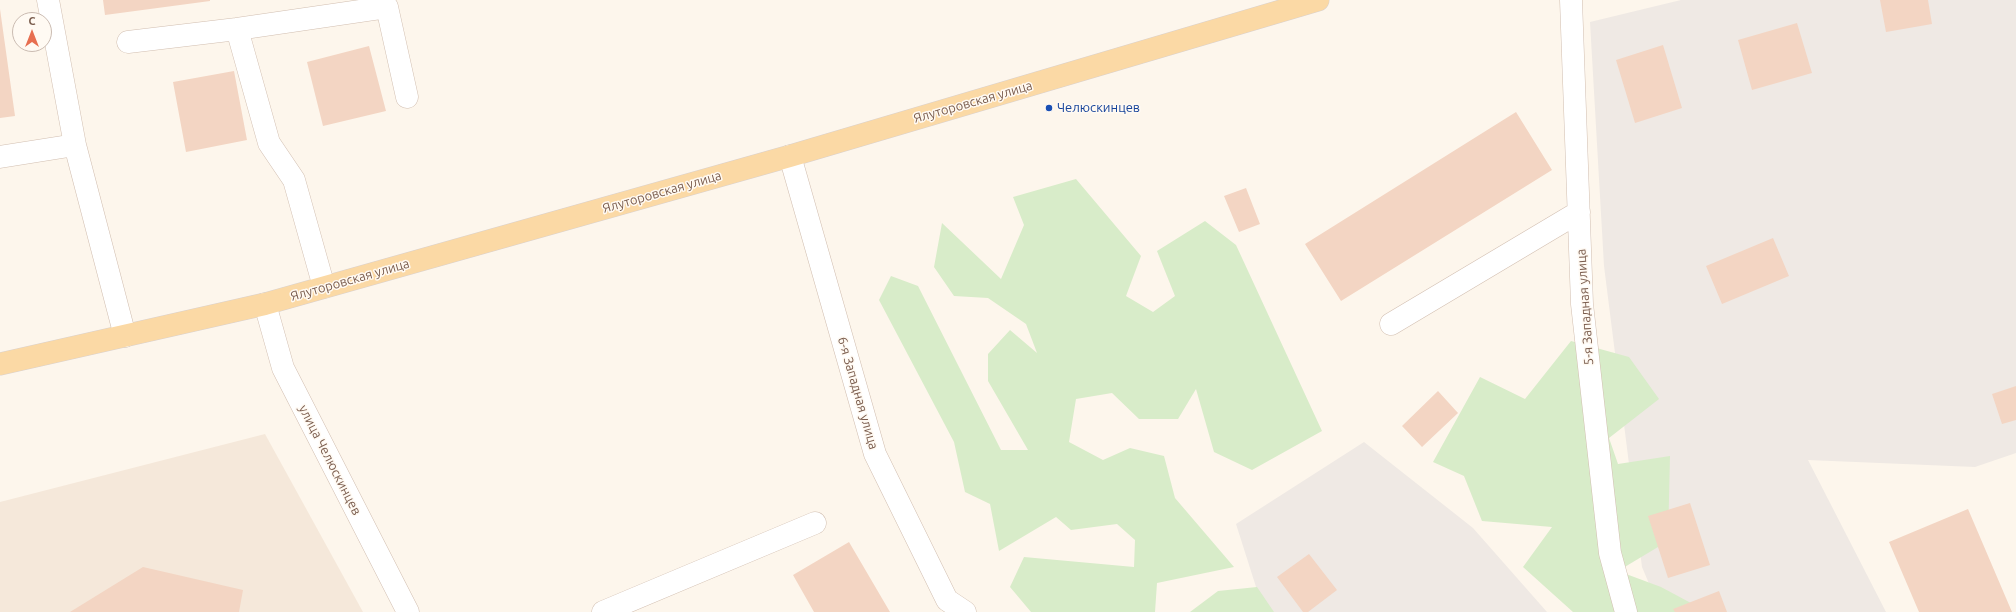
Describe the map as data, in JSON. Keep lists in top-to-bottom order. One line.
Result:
{"streets":{"main road":["Ялуторовская улица"],"street":["5-я Западная улица","6-я Западная улица","улица Челюскинцев"]},"crossings":[["Ялуторовская улица","6-я Западная улица"],["Ялуторовская улица","улица Челюскинцев"]],"places":["Челюскинцев"],"north":"top"}
